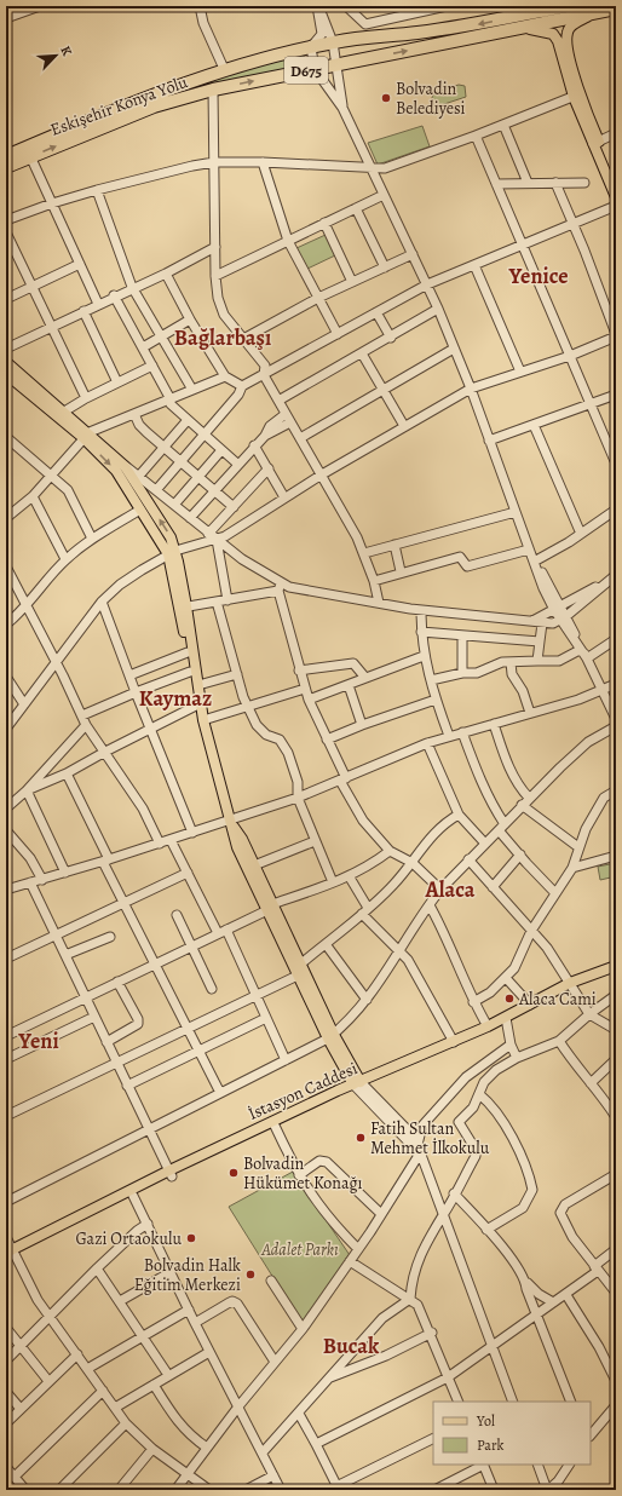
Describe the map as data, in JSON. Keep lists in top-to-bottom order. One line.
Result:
{"streets":{"highway":["D675","Eskişehir Konya Yolu"],"main road":["İstasyon Caddesi"]},"districts":["Yenice","Bağlarbaşı","Kaymaz","Alaca","Yeni","Bucak"],"parks":["Adalet Parkı"],"places":["Bolvadin Belediyesi","Alaca Cami","Fatih Sultan Mehmet İlkokulu","Bolvadin Hükümet Konağı","Gazi Ortaokulu","Bolvadin Halk Eğitim Merkezi"],"legend":["Yol","Park"],"north":"top right"}
